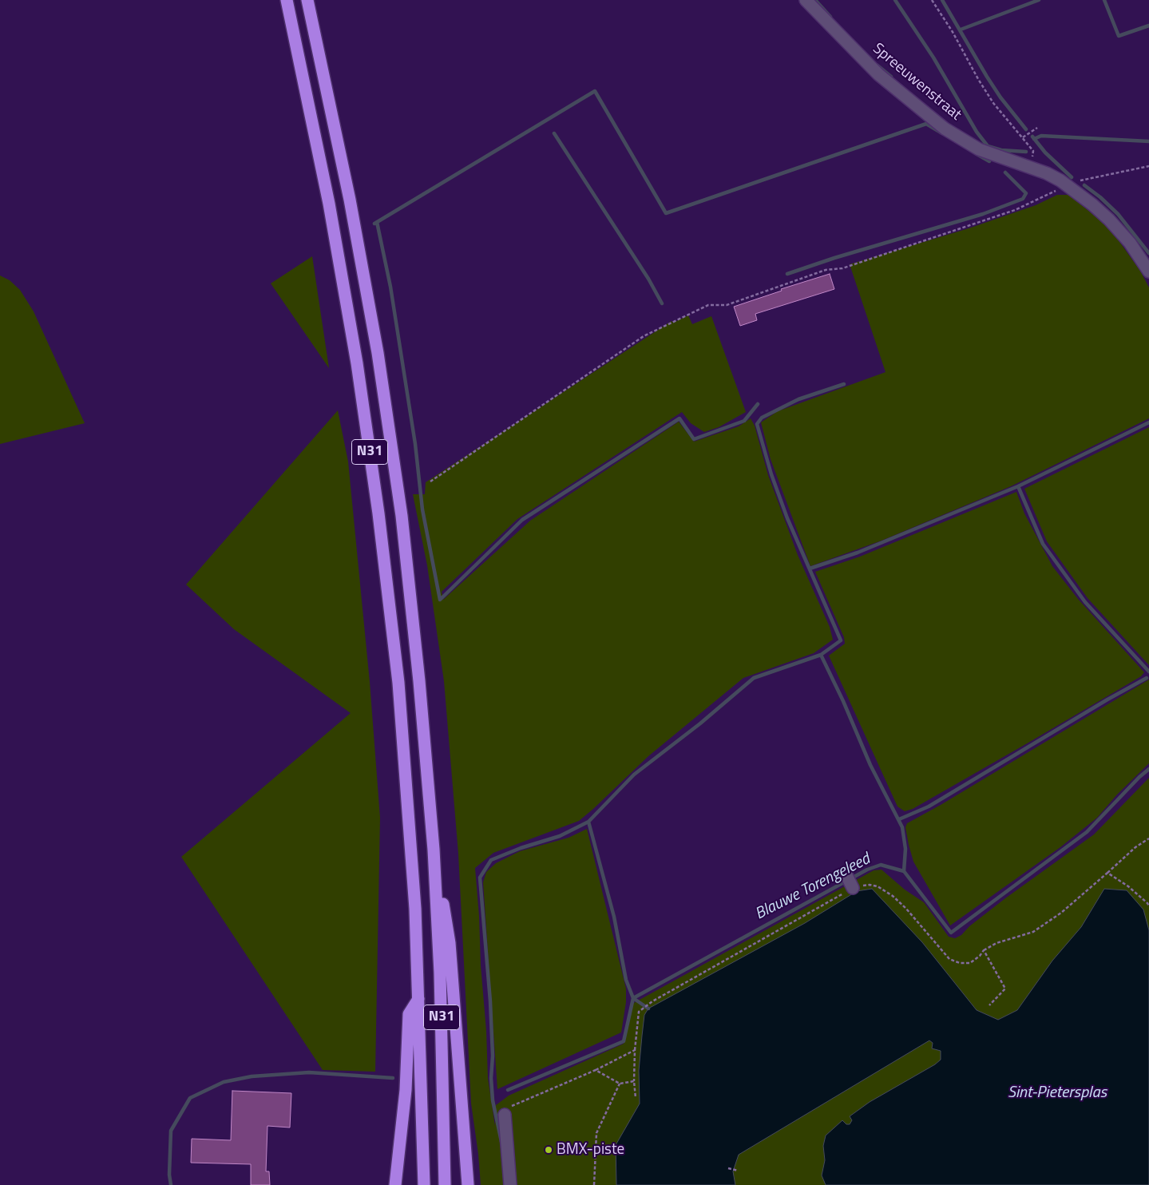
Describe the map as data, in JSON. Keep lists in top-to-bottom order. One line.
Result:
{"streets":{"highway":["N31"],"street":["Spreeuwenstraat"]},"water":["Blauwe Torengeleed","Sint-Pietersplas"],"places":["BMX-piste"]}
